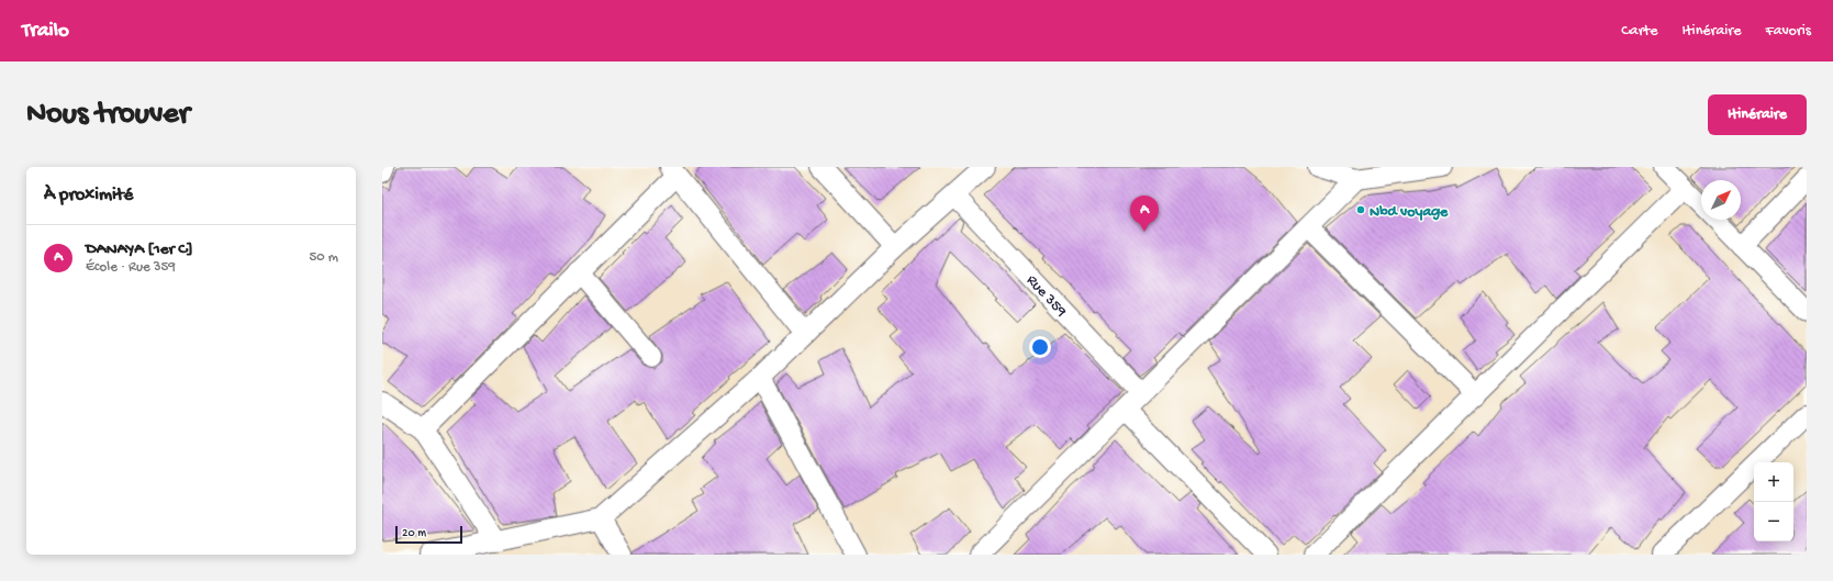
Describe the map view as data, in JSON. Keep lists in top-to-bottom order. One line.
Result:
{"streets":{"street":["Rue 359"]},"places":["Nbd voyage"],"scale_bar":"20 m","north":"top right","page":{"header":"Trailo","nav":["Carte","Itinéraire","Favoris"],"buttons":"Itinéraire","title":"Nous trouver","heading":"À proximité","pins":"A","list":[{"mark":"A","name":"DANAYA [1er C]","note":"École · Rue 359","value":"50 m"}],"map_buttons":["+","−"],"scale":"20 m"}}
